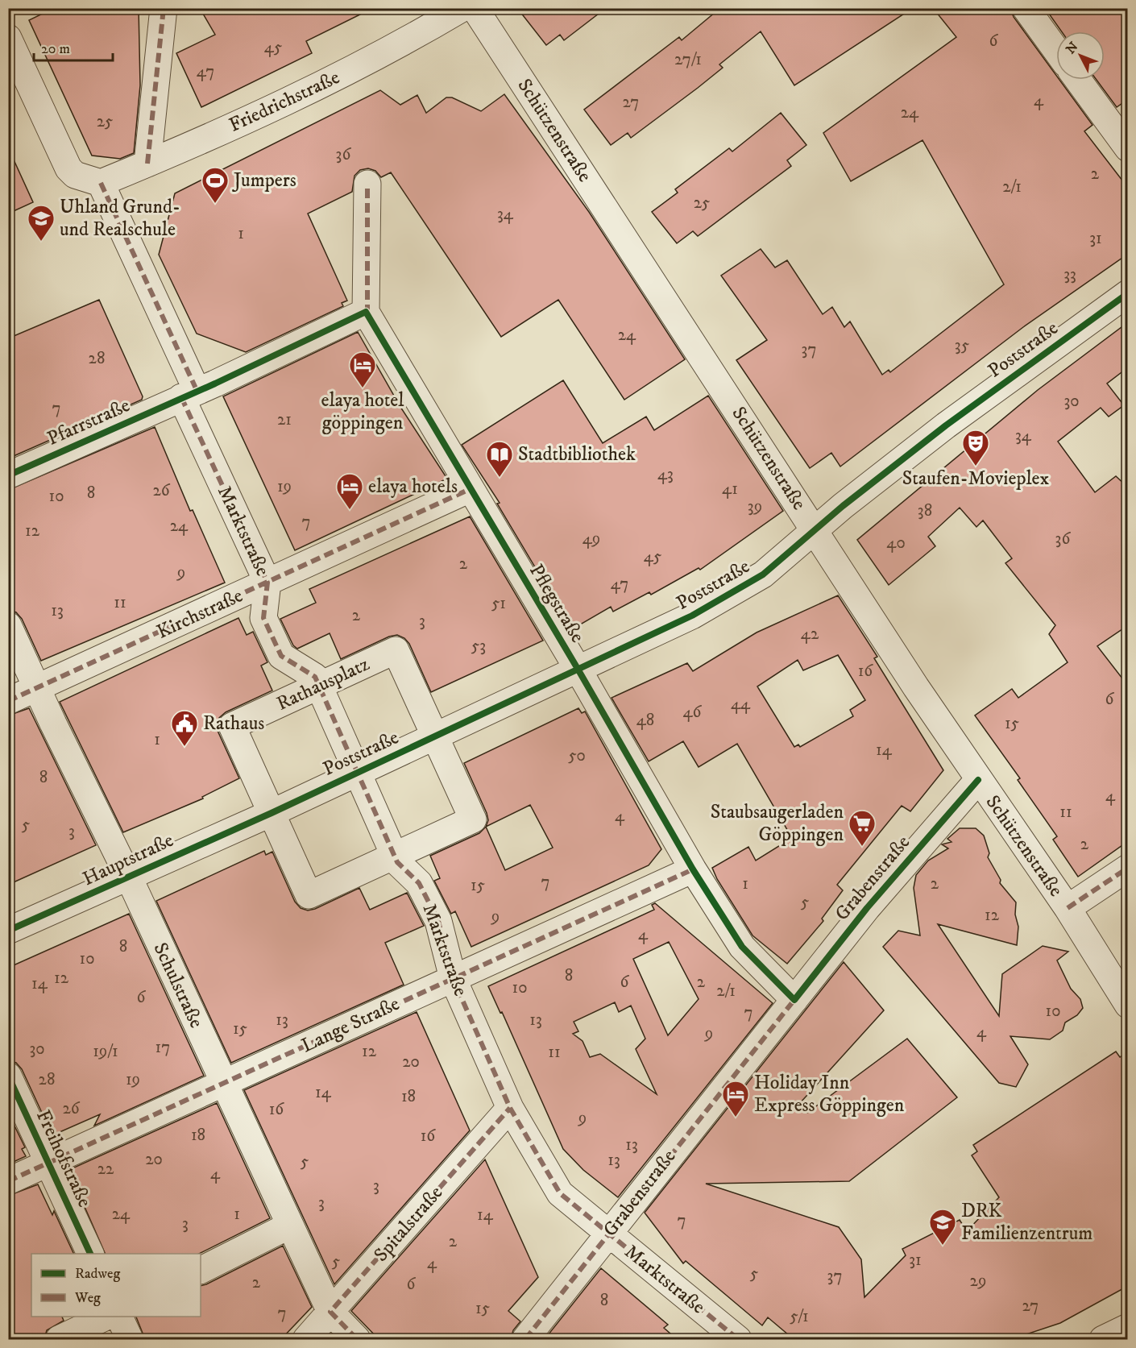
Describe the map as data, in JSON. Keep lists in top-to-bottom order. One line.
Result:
{"streets":{"street":["Friedrichstraße","Schützenstraße","Poststraße","Pfarrstraße","Marktstraße","Pflegstraße","Kirchstraße","Rathausplatz","Hauptstraße","Grabenstraße","Schulstraße","Lange Straße","Freihofstraße","Spitalstraße"]},"crossings":[["Friedrichstraße","Marktstraße"],["Schützenstraße","Poststraße"],["Schützenstraße","Grabenstraße"],["Poststraße","Marktstraße"],["Poststraße","Pflegstraße"],["Poststraße","Rathausplatz"],["Poststraße","Hauptstraße"],["Pfarrstraße","Marktstraße"],["Pfarrstraße","Pflegstraße"],["Marktstraße","Kirchstraße"],["Marktstraße","Rathausplatz"],["Marktstraße","Grabenstraße"],["Marktstraße","Lange Straße"],["Marktstraße","Spitalstraße"],["Pflegstraße","Kirchstraße"],["Pflegstraße","Grabenstraße"],["Pflegstraße","Lange Straße"],["Kirchstraße","Schulstraße"],["Rathausplatz","Hauptstraße"],["Hauptstraße","Schulstraße"],["Schulstraße","Lange Straße"],["Schulstraße","Spitalstraße"],["Lange Straße","Freihofstraße"]],"places":{"sports":["Jumpers"],"school or university":["Uhland Grund- und Realschule","DRK Familienzentrum"],"hotel":["elaya hotel göppingen","elaya hotels","Holiday Inn Express Göppingen"],"theatre":["Staufen-Movieplex"],"library":["Stadtbibliothek"],"public building":["Rathaus"],"supermarket":["Staubsaugerladen Göppingen"]},"house_numbers":["6","45","27/1","47","4","27","24","25","36","2","2/1","25","34","1","31","33","24","35","37","28","30","7","21","34","43","19","41","26","8","10","39","38","7","24","12","49","36","40","45","2","9","47","11","51","13","2","3","42","53","16","6","44","46","48","15","1","14","50","8","4","11","4","5","3","2","7","1","2","15","5","12","9","4","8","10","8","12","6","2","14","10","2/1","6","10","7","13","13","15","4","9","17","30","19/1","12","11","20","28","19","14","18","26","16","9","18","16","13","20","13","5","22","4","3","3","24","1","14","7","3","2","31","5","4","5","37","29","2","6","8","27","15","7","5/1"],"legend":["Radweg","Weg"],"scale_bar":"20 m","north":"top left"}
